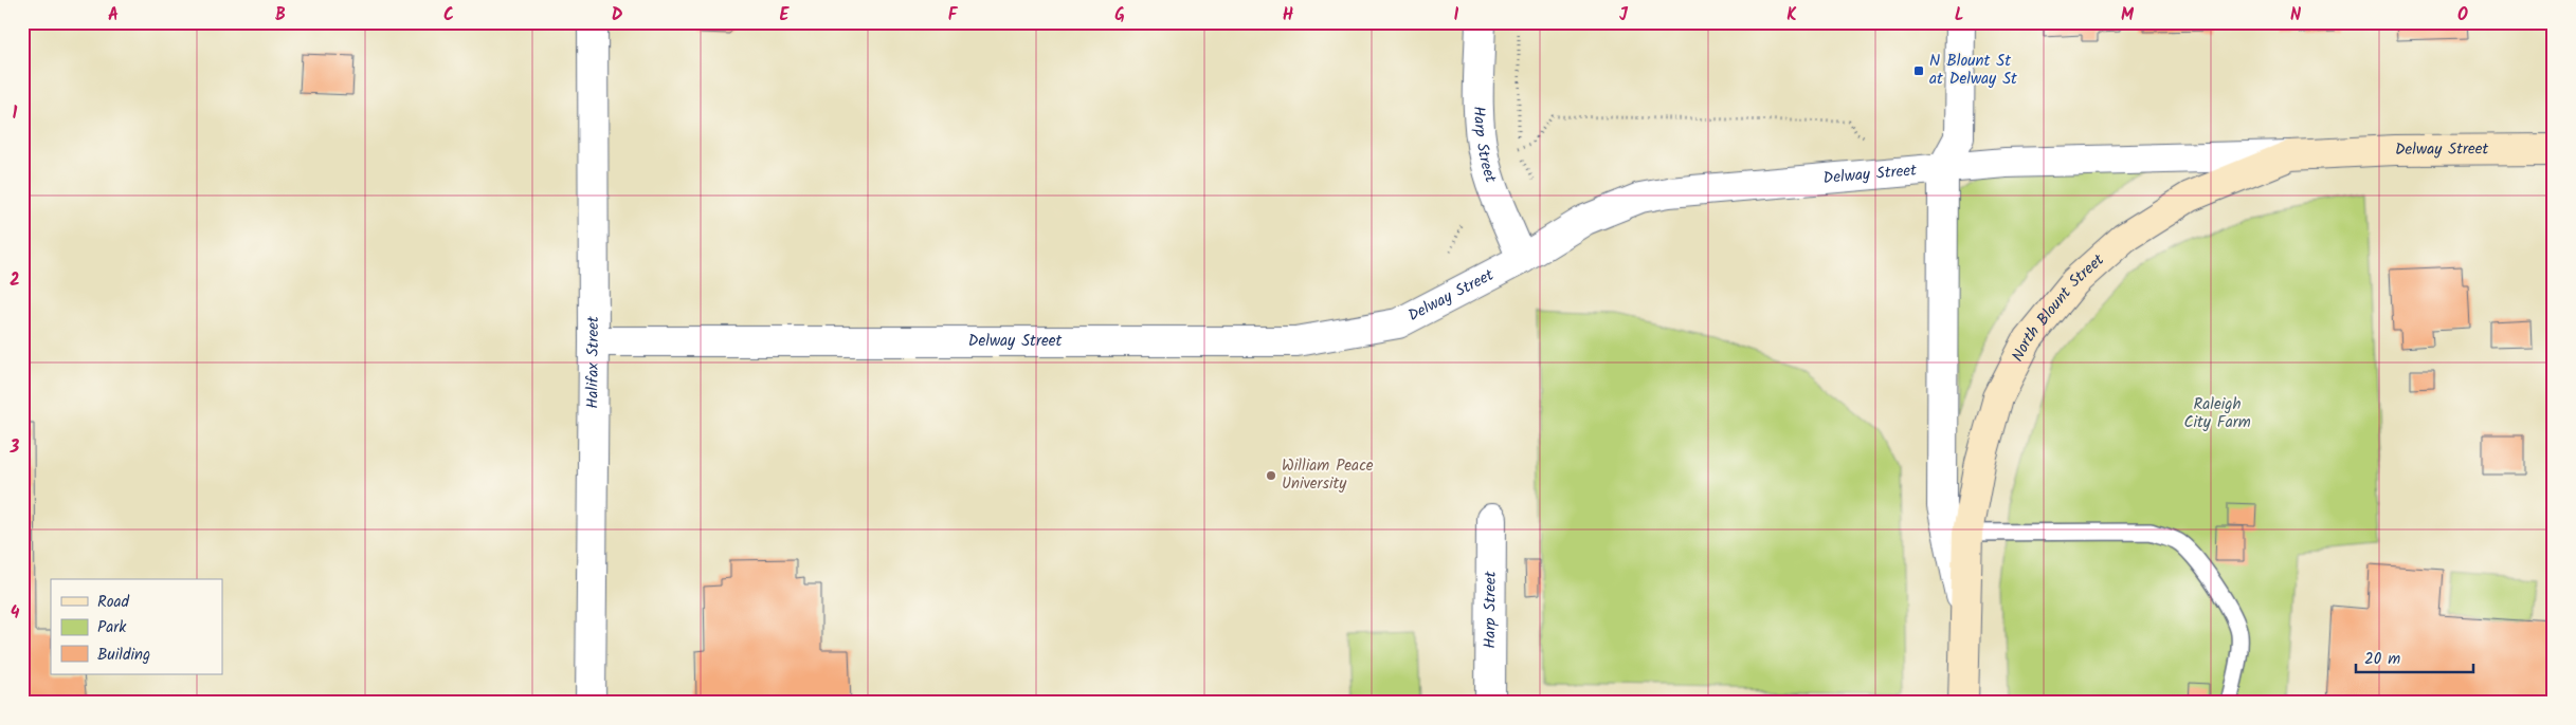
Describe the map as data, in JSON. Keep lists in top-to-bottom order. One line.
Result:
{"streets":{"main road":["Delway Street","North Blount Street"],"street":["Harp Street","Halifax Street"]},"crossings":[["Harp Street","Delway Street"],["Delway Street","North Blount Street"],["Delway Street","Halifax Street"]],"parks":["Raleigh City Farm"],"places":{"transit":["N Blount St at Delway St"],"other":["William Peace University"]},"legend":["Road","Park","Building"],"scale_bar":"20 m","grid":{"columns":["A","B","C","D","E","F","G","H","I","J","K","L","M","N","O"],"rows":["1","2","3","4"]}}
